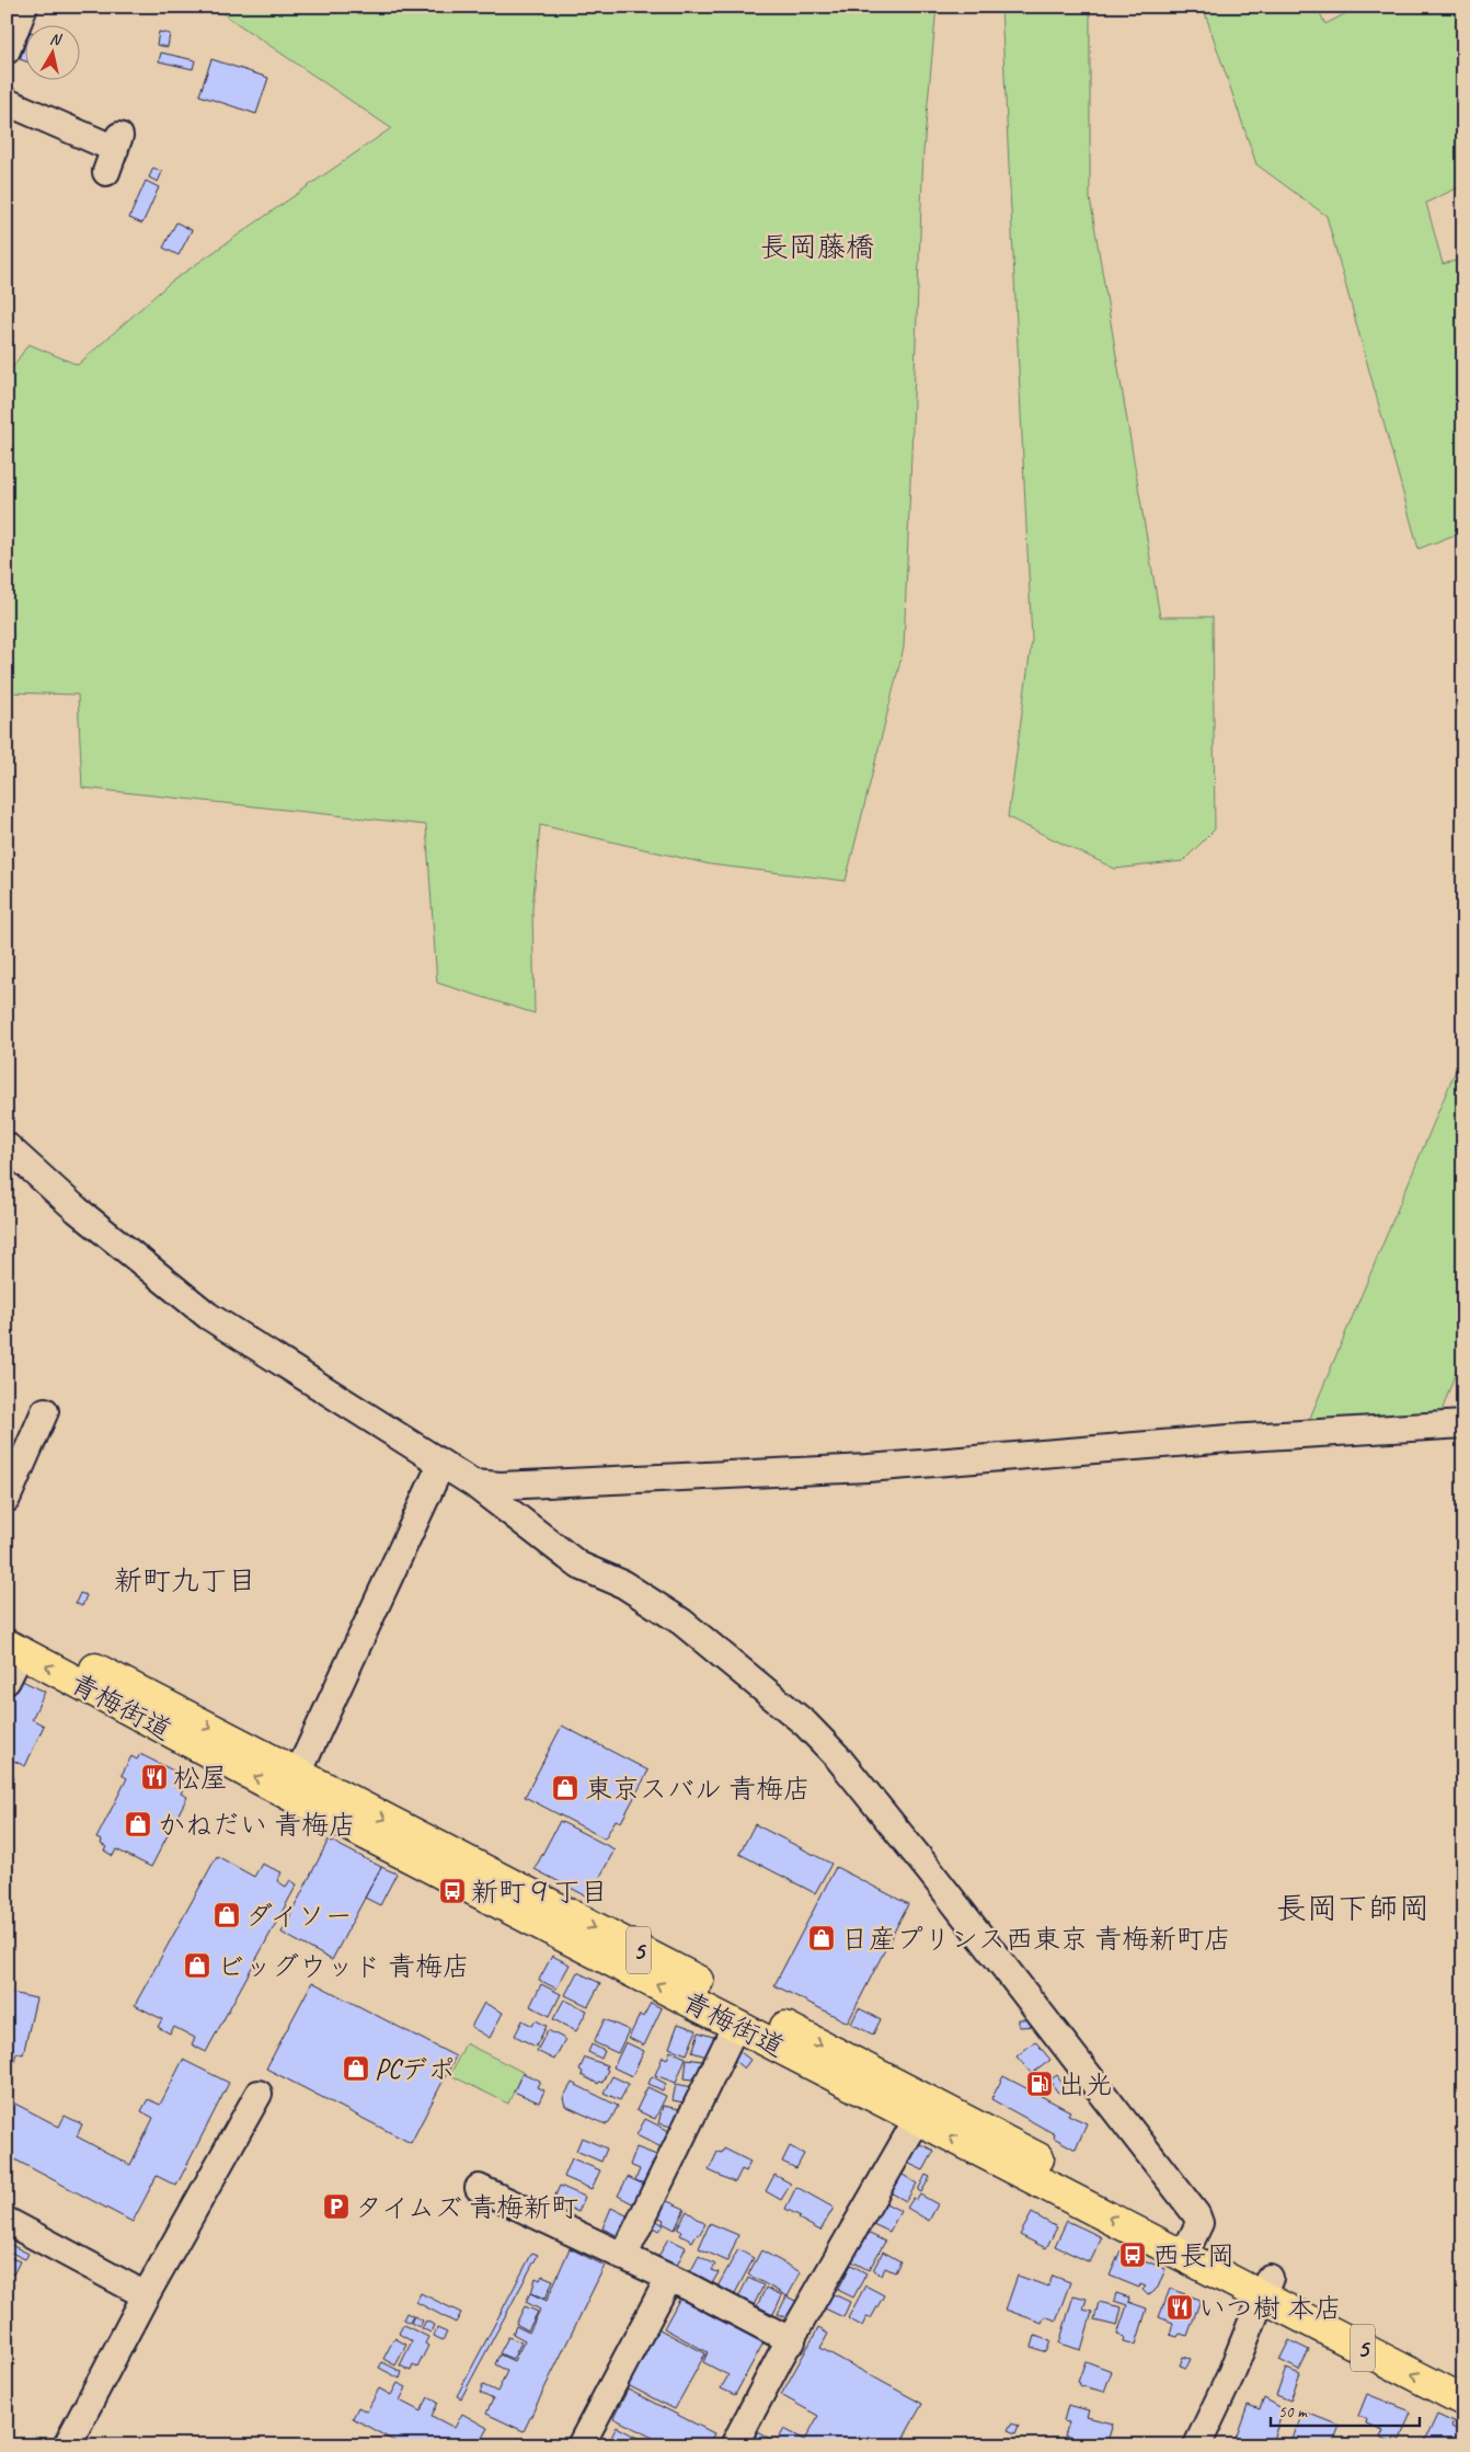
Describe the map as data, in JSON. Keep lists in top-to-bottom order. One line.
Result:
{"streets":{"main road":["青梅街道","5"]},"districts":["長岡藤橋","新町九丁目","長岡下師岡"],"places":{"restaurant":["松屋","いつ樹 本店"],"shop":["東京スバル 青梅店","かねだい 青梅店","ダイソー","日産プリンス西東京 青梅新町店","ビッグウッド 青梅店","PCデポ"],"bus stop":["新町９丁目","西長岡"],"fuel station":["出光"],"parking":["タイムズ 青梅新町"]},"scale_bar":"50 m","north":"top"}
